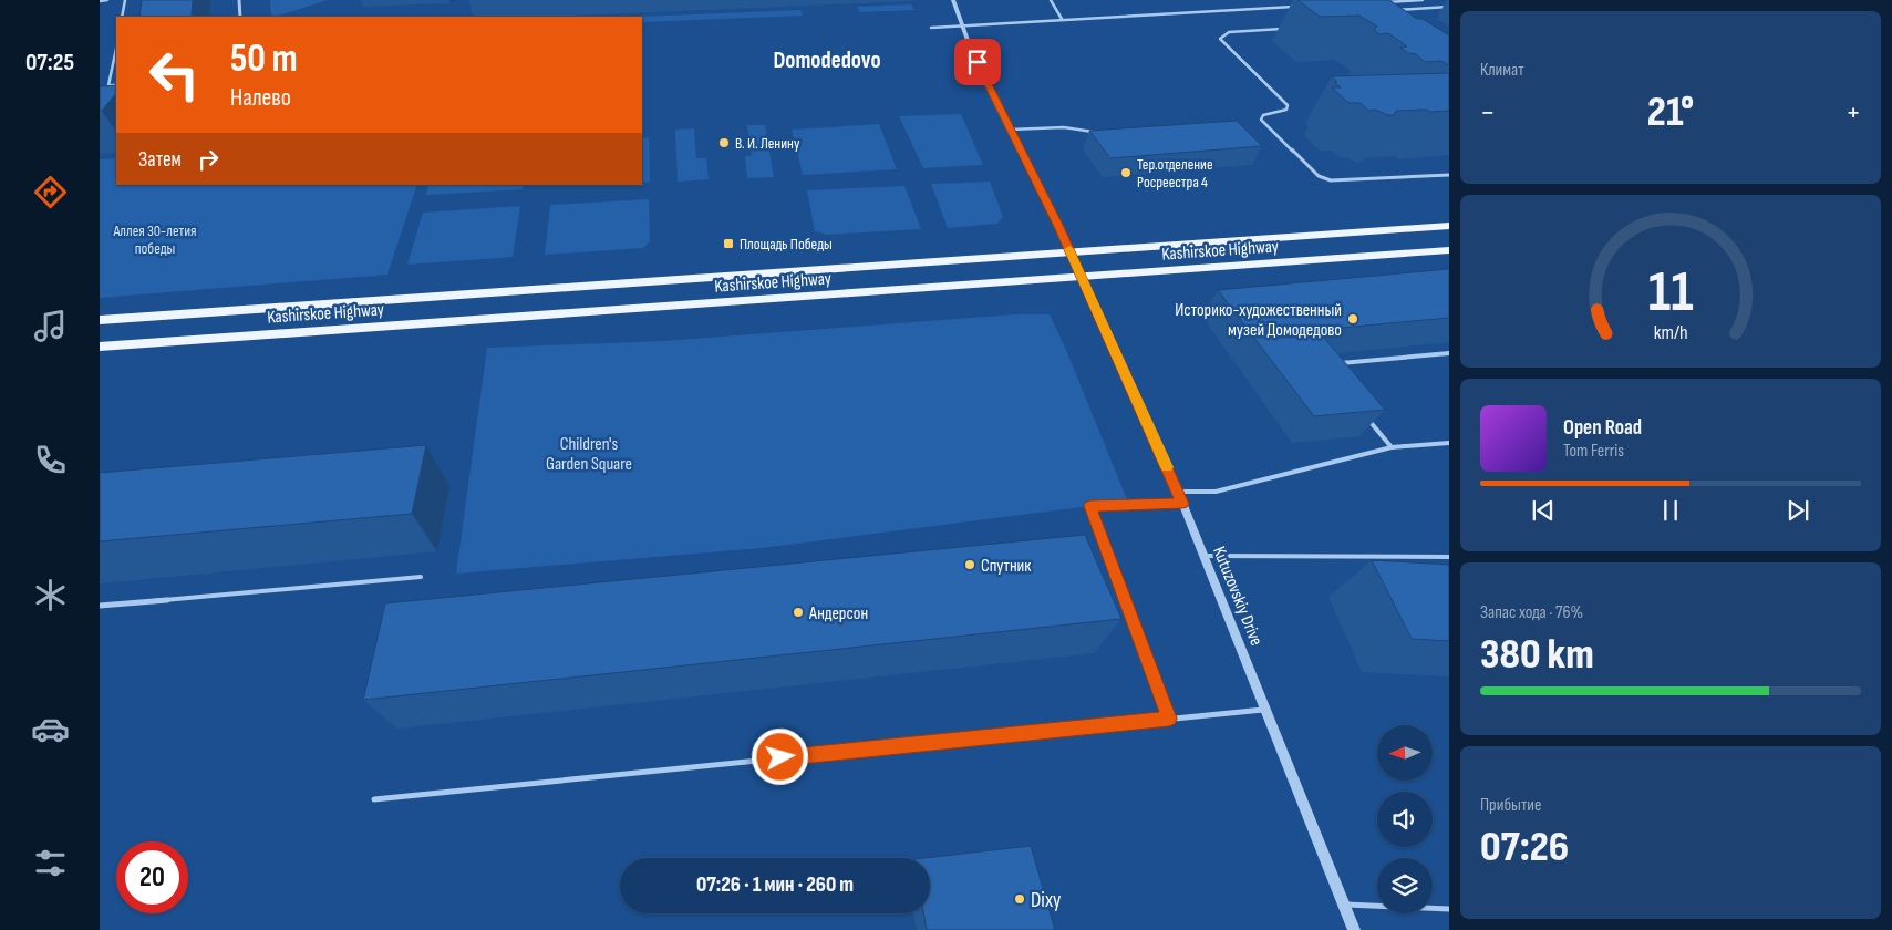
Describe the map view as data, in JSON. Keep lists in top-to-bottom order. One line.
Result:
{"streets":{"main road":["Kashirskoe Highway"],"street":["Kutuzovskiy Drive"]},"crossings":[["Kashirskoe Highway","Kutuzovskiy Drive"]],"districts":["Domodedovo"],"parks":["Аллея 30-летия победы","Children's Garden Square"],"places":{"other":["В. И. Ленину","Тер.отделение Росреестра 4","Историко-художественный музей Домодедово","Спутник","Андерсон","Dixy"],"transit":["Площадь Победы"]},"north":"left","page":{"tabs":"07:25","tile":["Климат",["Запас хода · 76%","380 km"],["Прибытие","07:26"]],"turn":["50 m","Налево"],"heat":["−","21°","+"],"then":"Затем","song":["Open Road","Tom Ferris"],"limit":"20","trip":"07:26 · 1 мин · 260 m","gauge":["11","km/h"]}}
